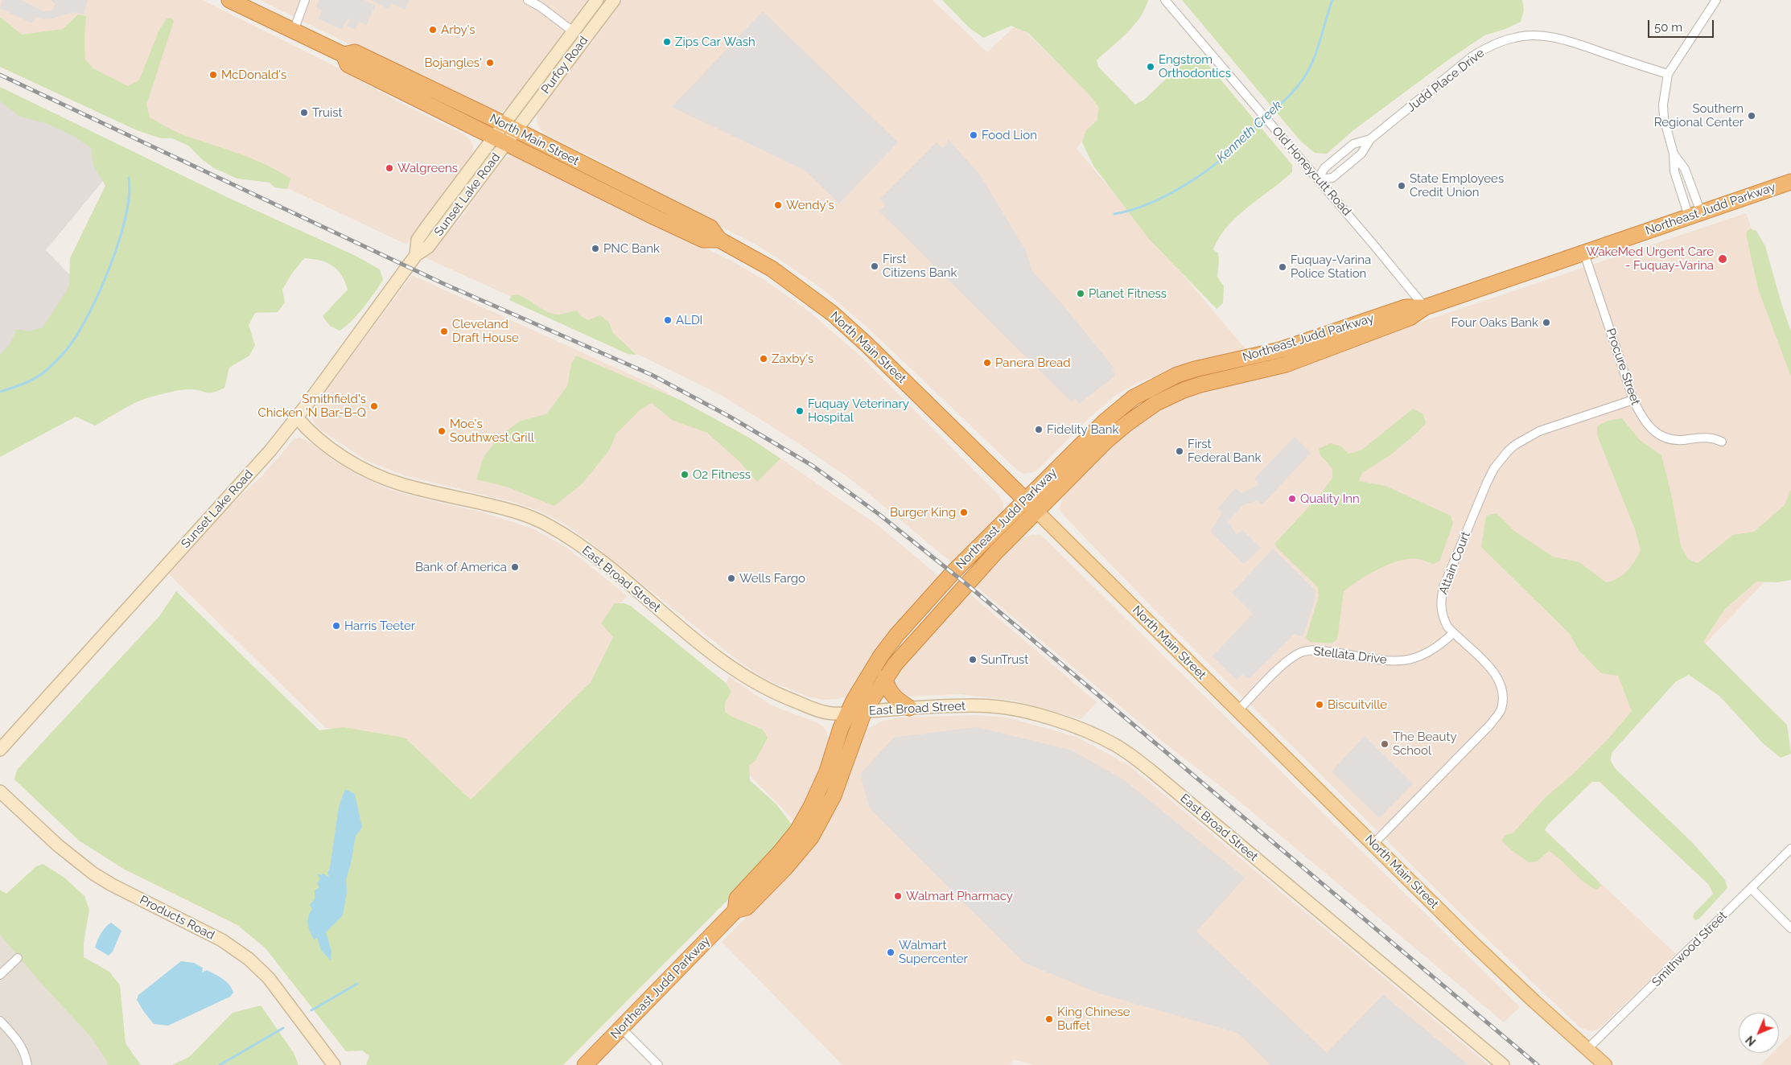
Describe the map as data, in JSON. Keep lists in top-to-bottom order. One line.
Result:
{"streets":{"highway":["North Main Street","Northeast Judd Parkway"],"main road":["Purfoy Road","Sunset Lake Road","East Broad Street","Products Road"],"street":["Judd Place Drive","Old Honeycutt Road","Procure Street","Attain Court","Stellata Drive","Smithwood Street"]},"crossings":[["Purfoy Road","North Main Street"],["Purfoy Road","Sunset Lake Road"],["Judd Place Drive","Old Honeycutt Road"],["North Main Street","Sunset Lake Road"],["North Main Street","Northeast Judd Parkway"],["North Main Street","Attain Court"],["North Main Street","Stellata Drive"],["North Main Street","Smithwood Street"],["Old Honeycutt Road","Northeast Judd Parkway"],["Sunset Lake Road","East Broad Street"],["Northeast Judd Parkway","Procure Street"],["Northeast Judd Parkway","East Broad Street"],["Procure Street","Attain Court"],["Attain Court","Stellata Drive"]],"water":["Kenneth Creek"],"places":["Arby's","Zips Car Wash","Bojangles'","Engstrom Orthodontics","McDonald's","Truist","Southern Regional Center","Food Lion","Walgreens","State Employees Credit Union","Wendy's","PNC Bank","WakeMed Urgent Care - Fuquay-Varina","First Citizens Bank","Fuquay-Varina Police Station","Planet Fitness","ALDI","Four Oaks Bank","Cleveland Draft House","Zaxby's","Panera Bread","Smithfield's Chicken 'N Bar-B-Q","Fuquay Veterinary Hospital","Fidelity Bank","Moe's Southwest Grill","First Federal Bank","O2 Fitness","Quality Inn","Burger King","Bank of America","Wells Fargo","Harris Teeter","SunTrust","Biscuitville","The Beauty School","Walmart Pharmacy","Walmart Supercenter","King Chinese Buffet"],"scale_bar":"50 m","north":"bottom left"}
